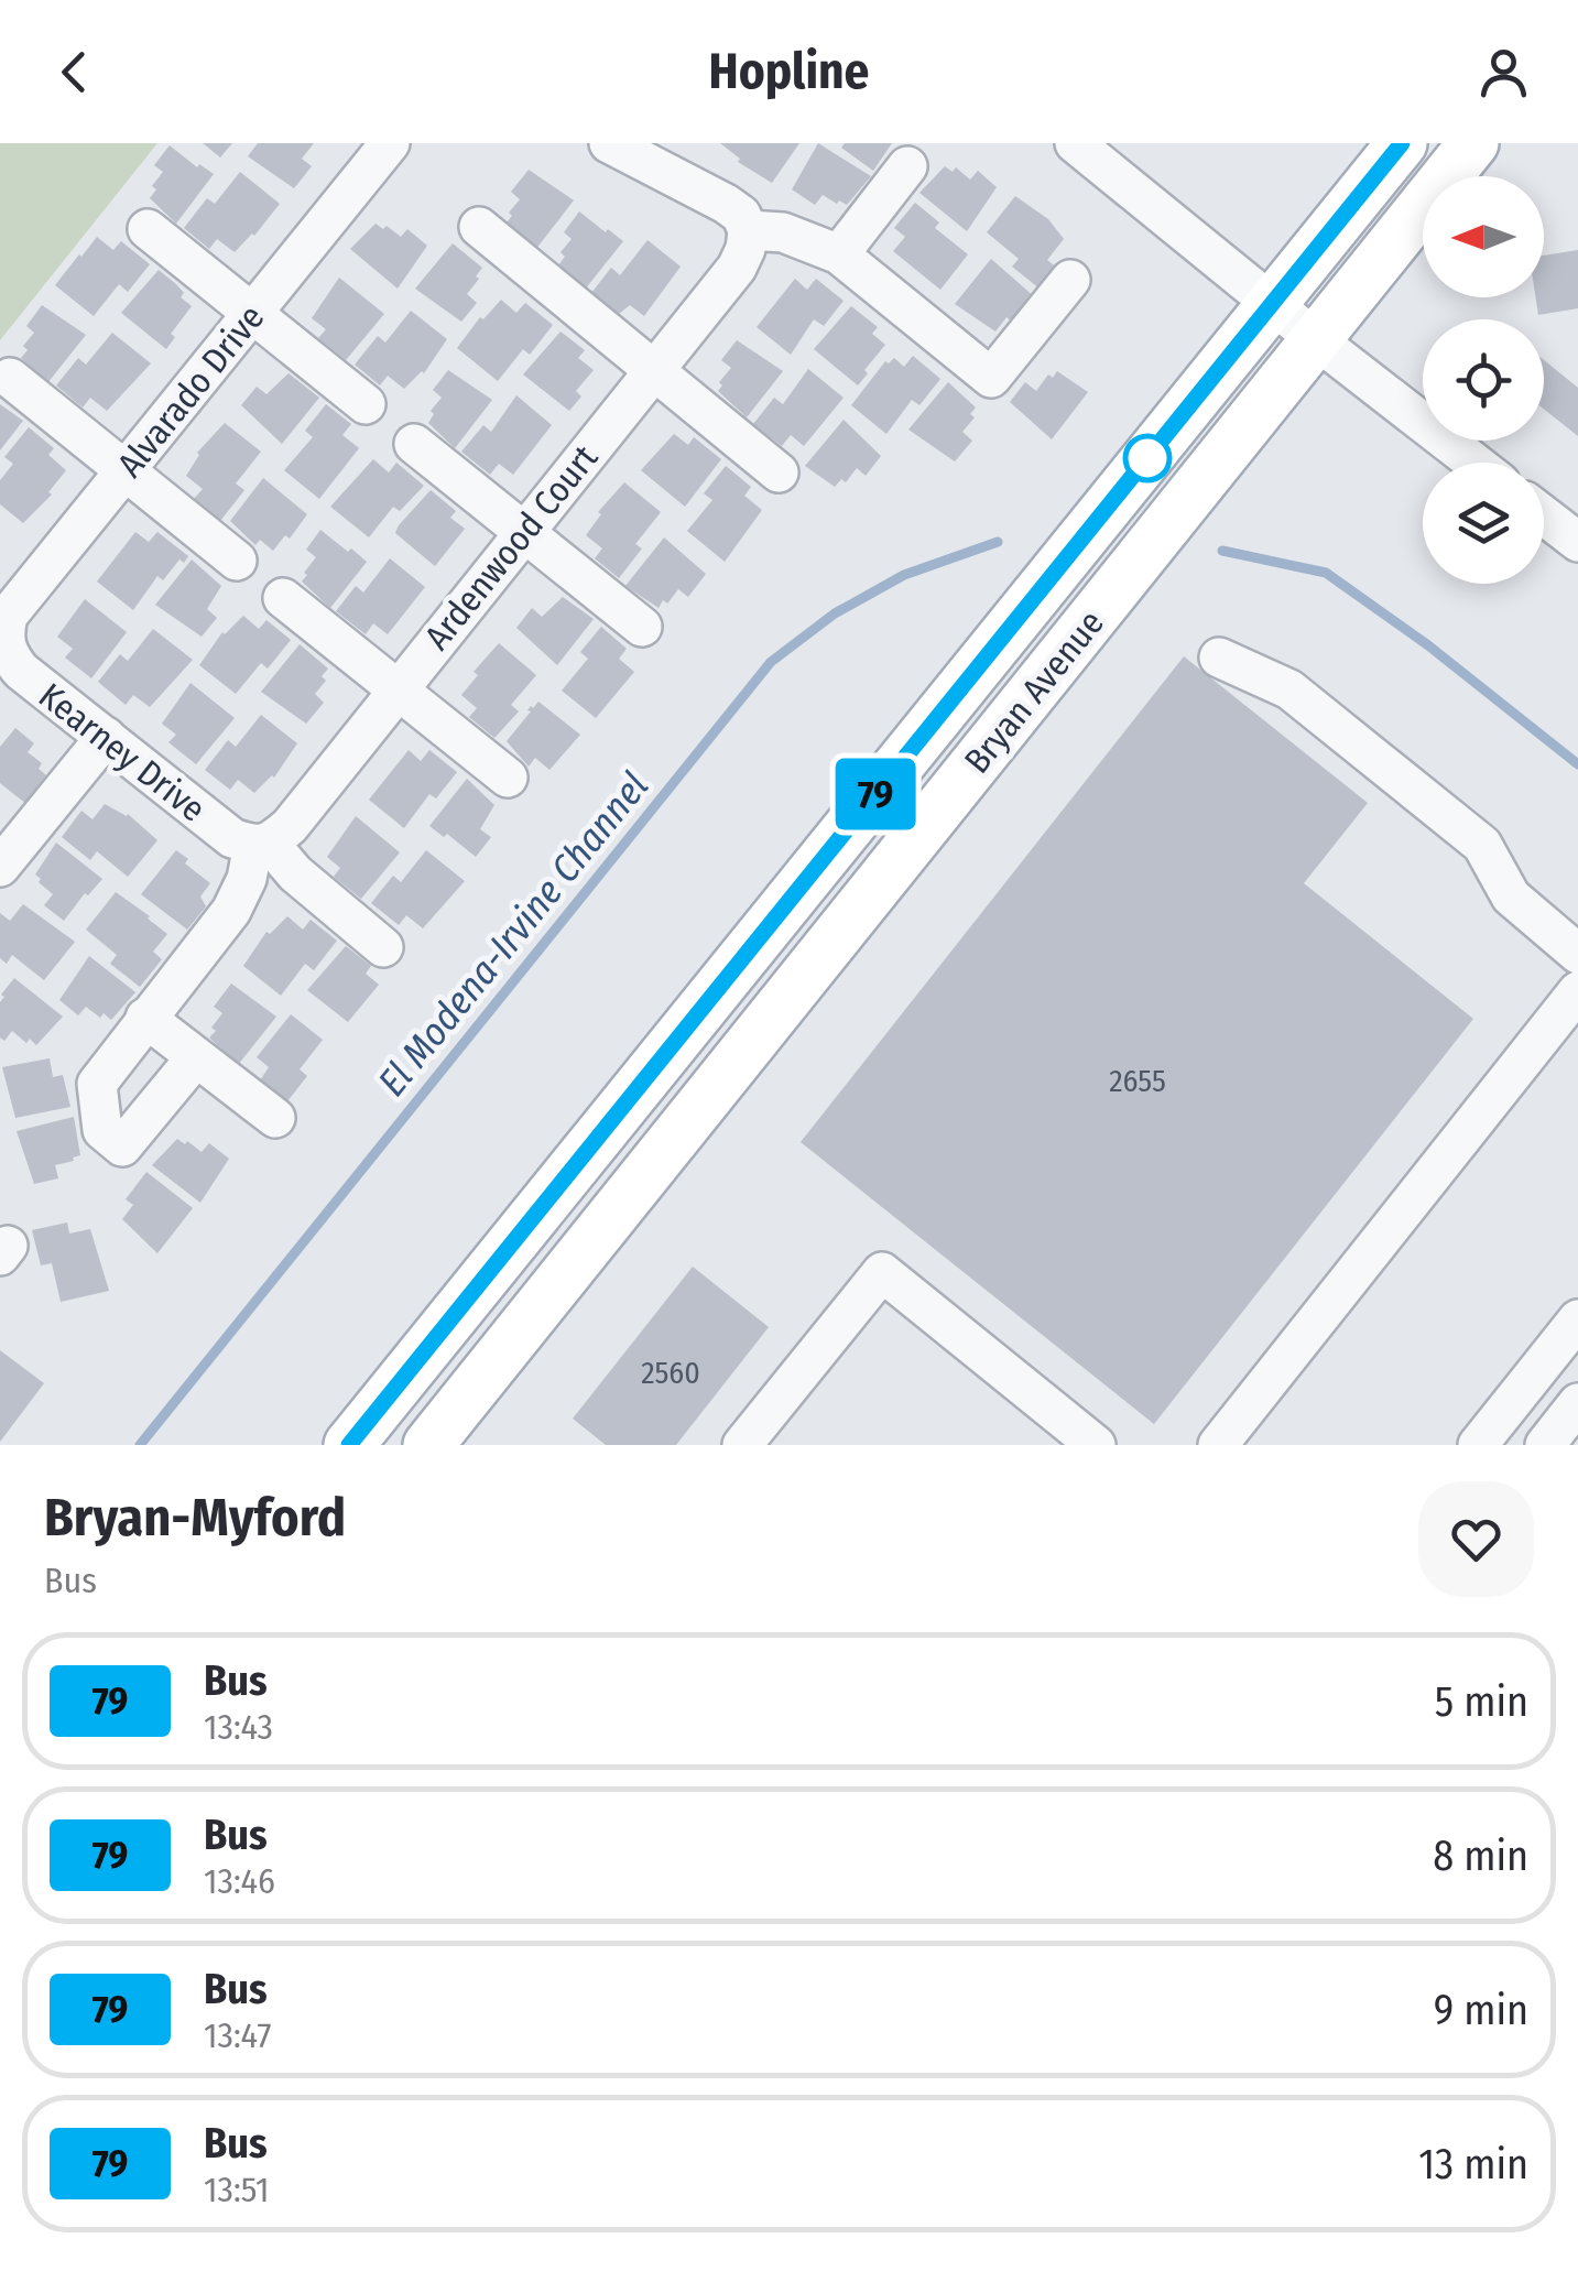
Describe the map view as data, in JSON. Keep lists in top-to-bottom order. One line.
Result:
{"streets":{"main road":["Bryan Avenue"],"street":["Alvarado Drive","Ardenwood Court","Kearney Drive"]},"crossings":[["Alvarado Drive","Kearney Drive"],["Ardenwood Court","Kearney Drive"]],"water":["El Modena-Irvine Channel"],"lines":["bus line 79"],"house_numbers":["2655","2560"],"north":"left","page":{"header":"Hopline","on_map":"79","heading":["Bryan-Myford","Bus"],"list":[{"mark":"79","name":"Bus","note":"13:43","value":"5 min"},{"mark":"79","name":"Bus","note":"13:46","value":"8 min"},{"mark":"79","name":"Bus","note":"13:47","value":"9 min"},{"mark":"79","name":"Bus","note":"13:51","value":"13 min"}]}}
